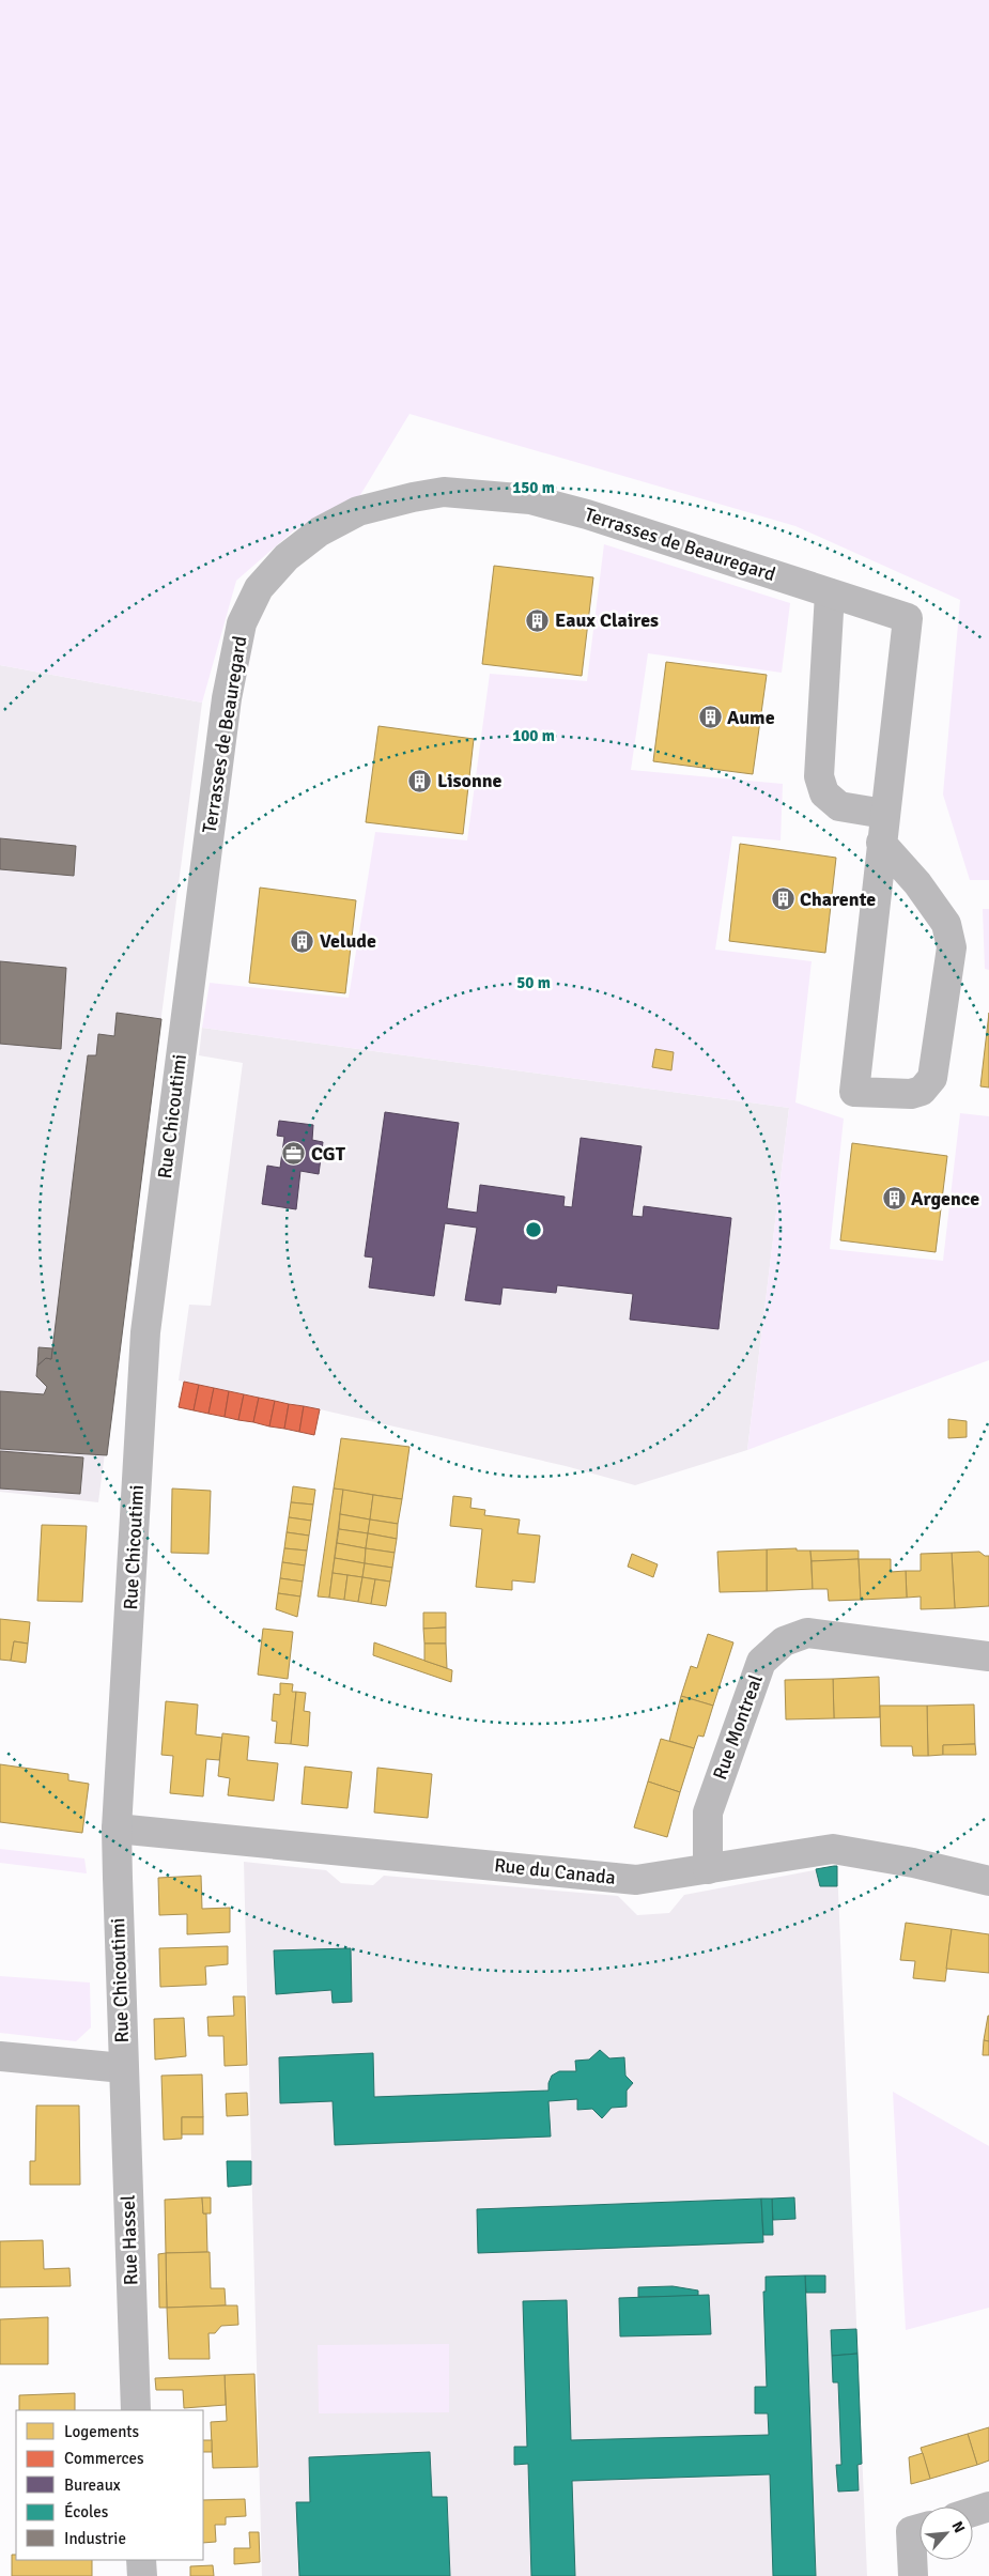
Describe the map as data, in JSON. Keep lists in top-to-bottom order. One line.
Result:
{"streets":{"street":["Terrasses de Beauregard","Rue Chicoutimi","Rue Montreal","Rue du Canada","Rue Hassel"]},"crossings":[["Terrasses de Beauregard","Rue Chicoutimi"],["Rue Chicoutimi","Rue du Canada"],["Rue Chicoutimi","Rue Hassel"],["Rue Montreal","Rue du Canada"]],"places":{"building":["Eaux Claires","Aume","Lisonne","Charente","Velude","Argence"],"office":["CGT"]},"legend":["Logements","Commerces","Bureaux","Écoles","Industrie"],"north":"top right","rings":["150 m","100 m","50 m"]}
